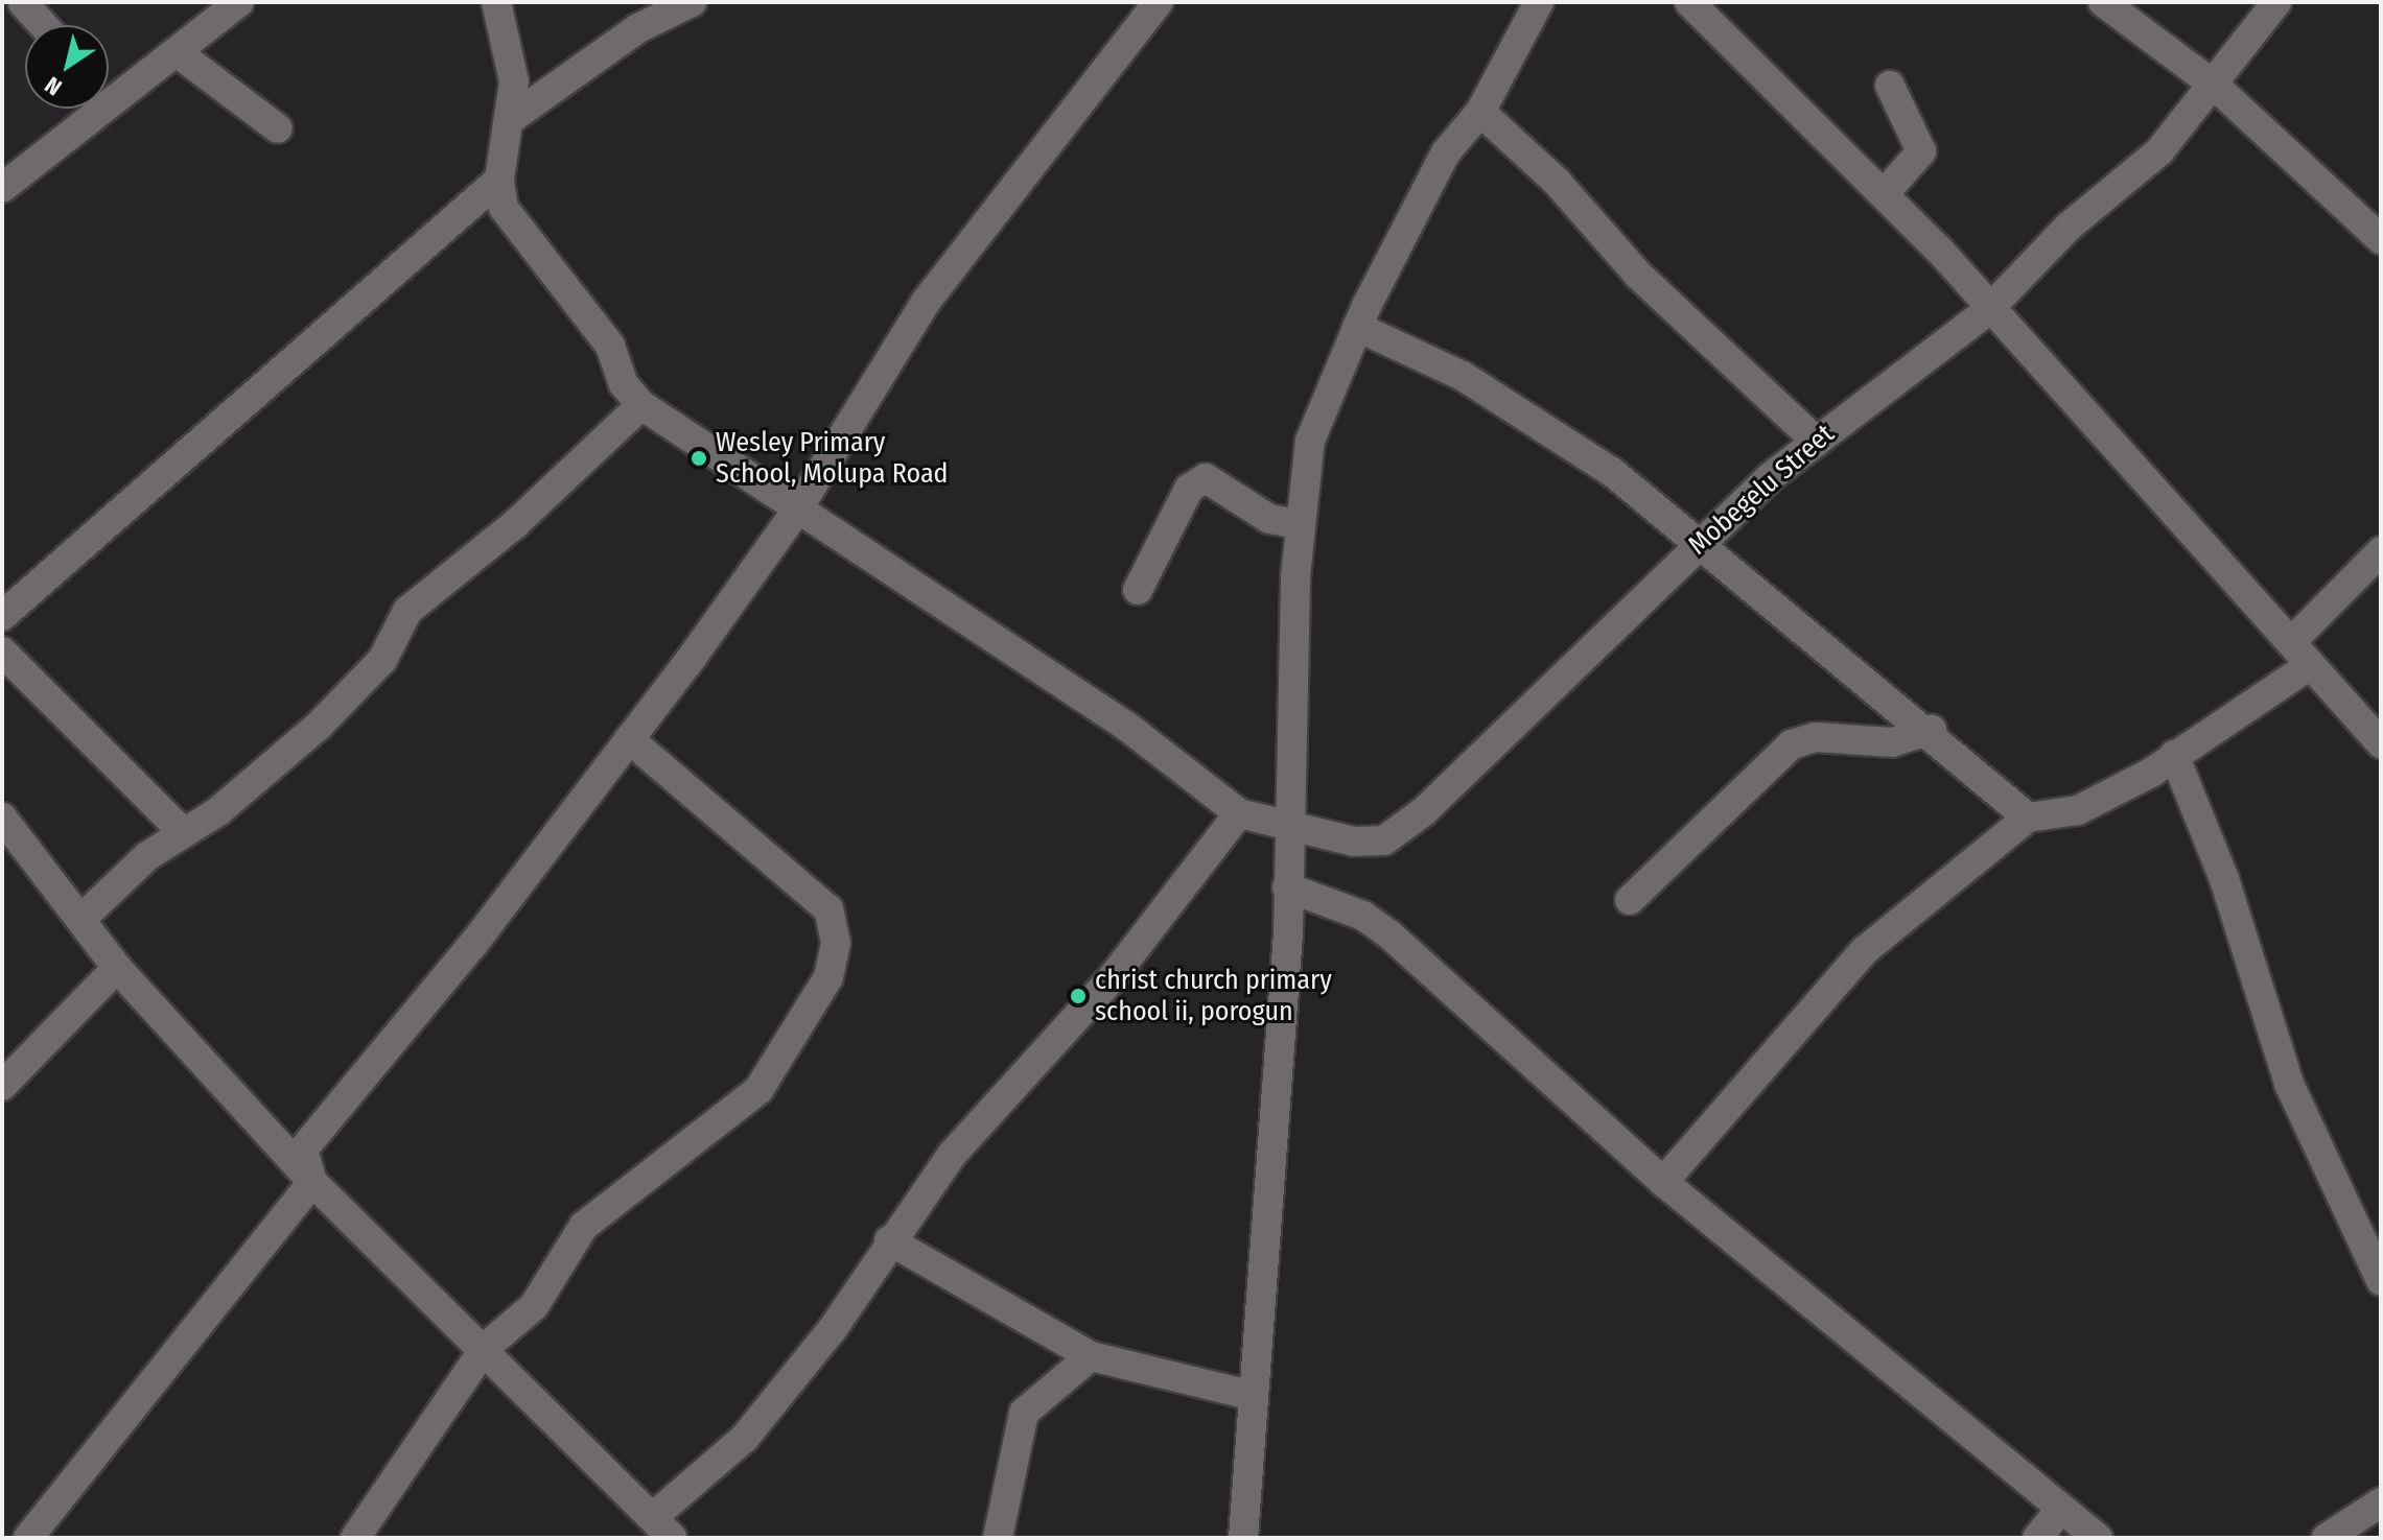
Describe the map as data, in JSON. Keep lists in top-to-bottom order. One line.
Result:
{"streets":{"street":["Mobegelu Street"]},"places":["Wesley Primary School, Molupa Road","christ church primary school ii, porogun"],"north":"bottom left"}
